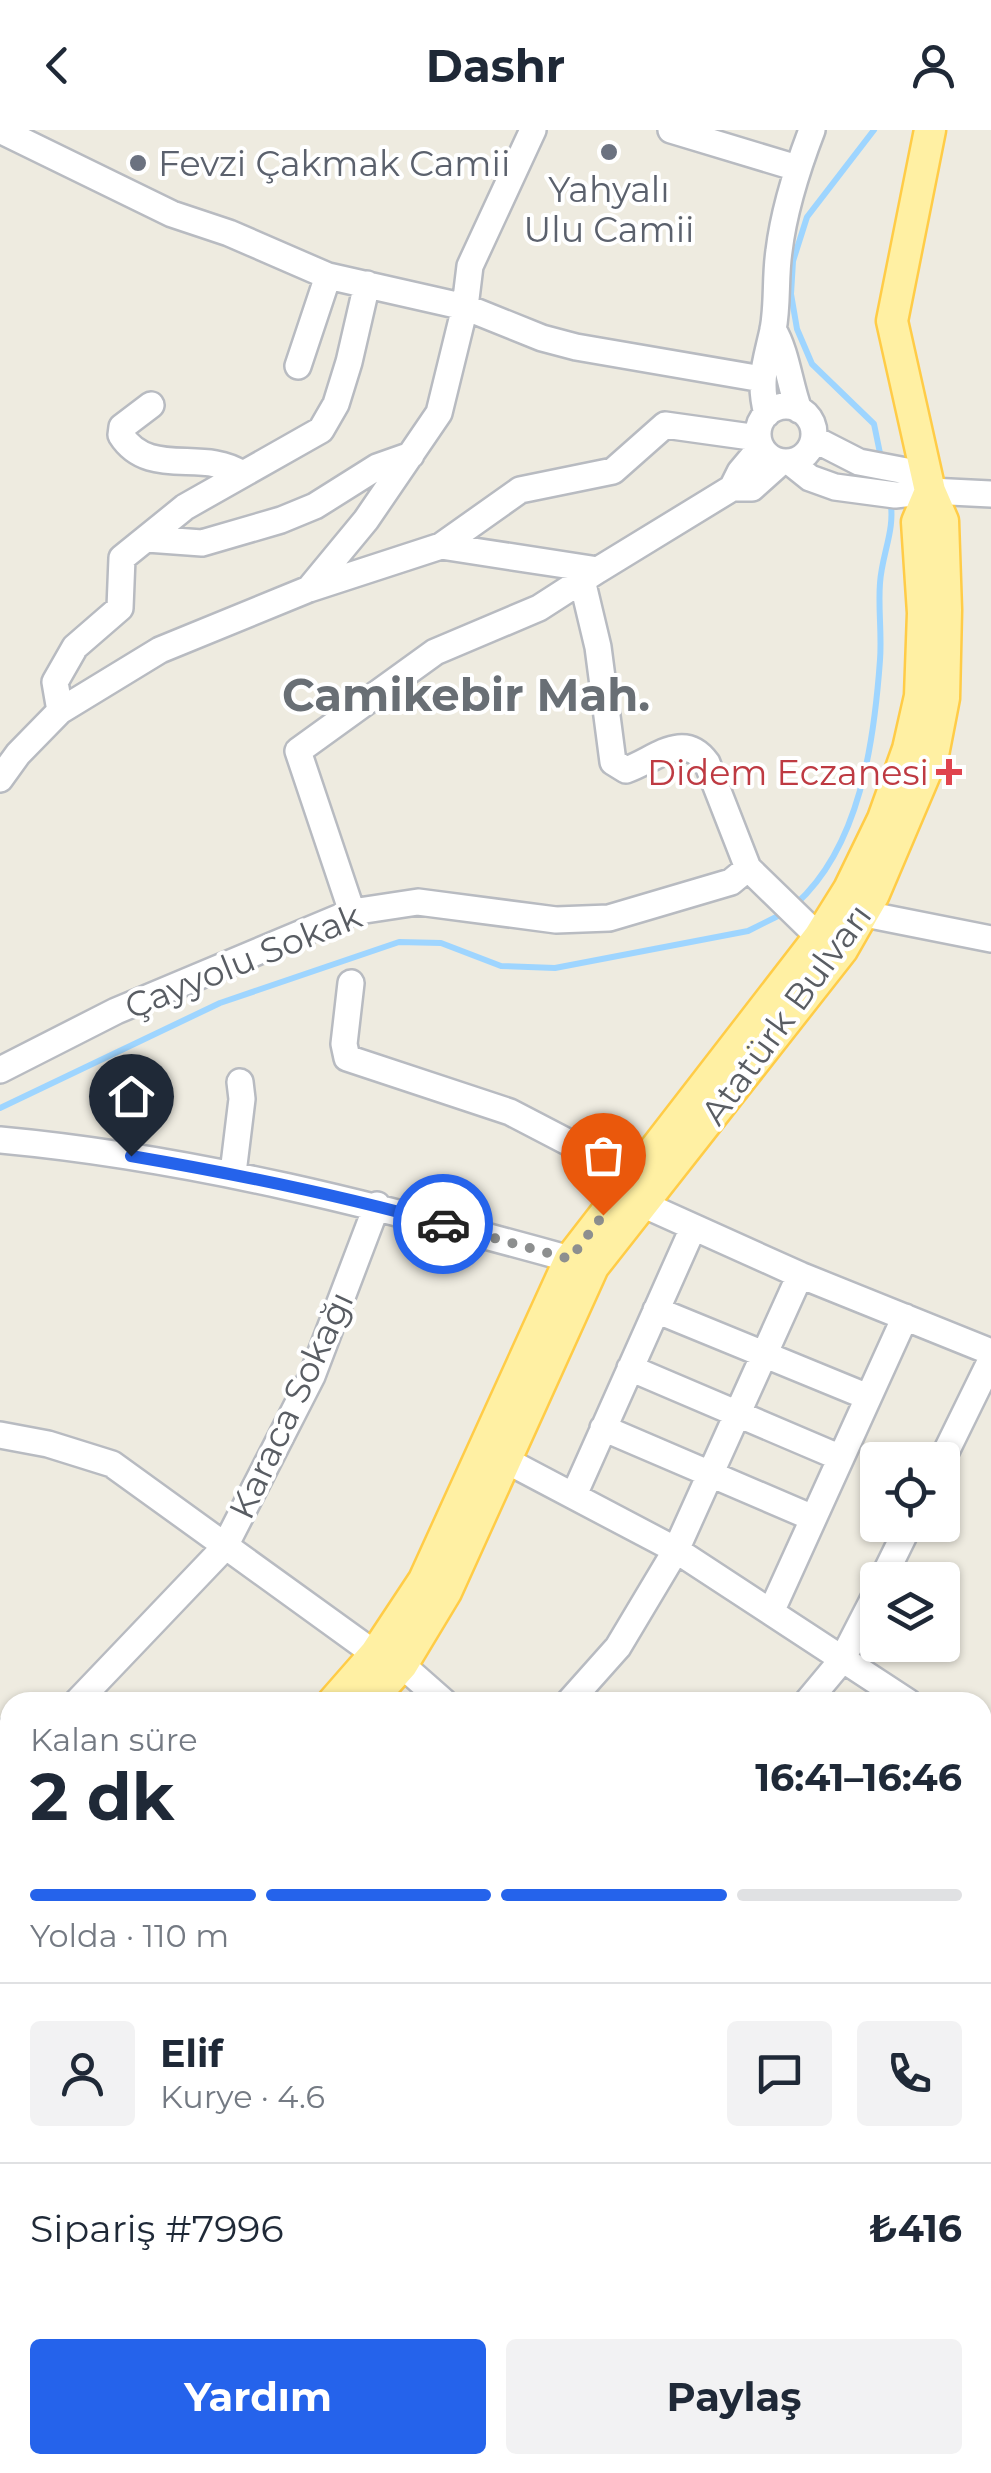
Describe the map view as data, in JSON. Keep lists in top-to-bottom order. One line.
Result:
{"streets":{"main road":["Atatürk Bulvarı"],"street":["Çayyolu Sokak","Karaca Sokağı"]},"districts":["Camikebir Mah."],"places":{"other":["Yahyalı Ulu Camii","Fevzi Çakmak Camii"],"health":["Didem Eczanesi"]},"page":{"header":"Dashr","heading":["2 dk","Kalan süre","16:41–16:46"],"panel":["Elif","Kurye · 4.6","Sipariş #7996","₺416"],"bar":"Yolda · 110 m","buttons":["Yardım","Paylaş"]}}
